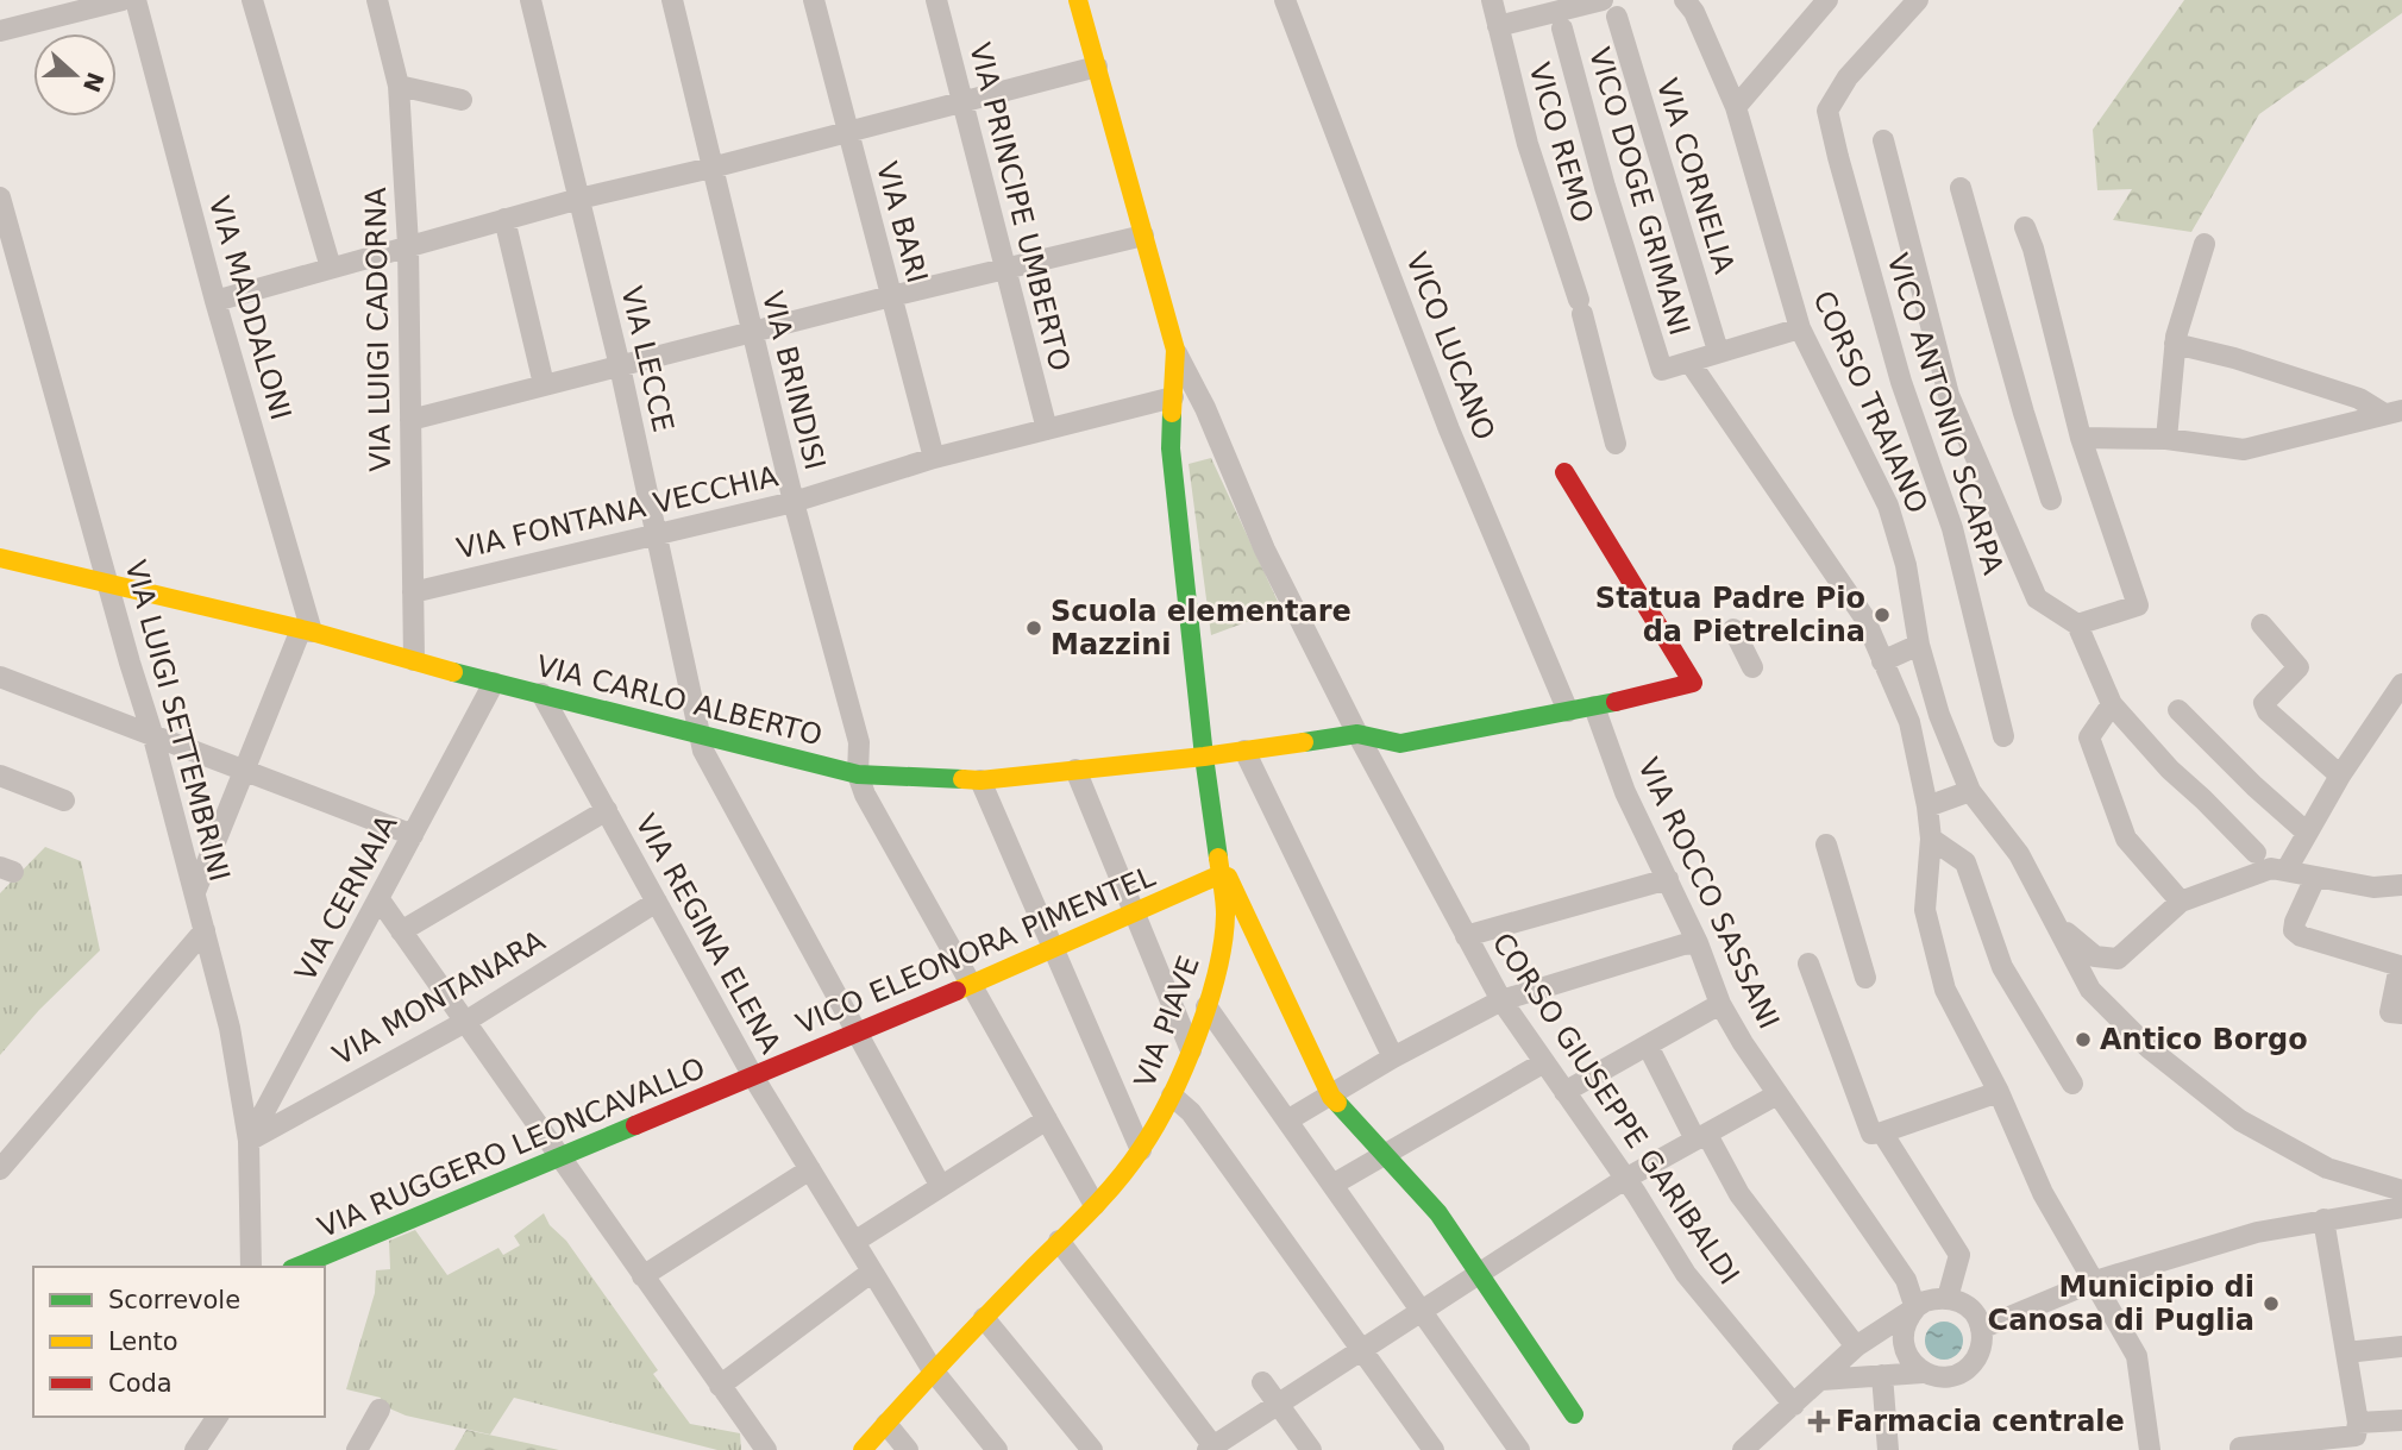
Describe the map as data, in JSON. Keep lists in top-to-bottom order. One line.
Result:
{"streets":{"street":["VICO REMO","VIA CORNELIA","VICO DOGE GRIMANI","VIA PRINCIPE UMBERTO","VIA BARI","VIA MADDALONI","VIA LUIGI CADORNA","VICO LUCANO","VIA LECCE","VIA BRINDISI","CORSO TRAIANO","VICO ANTONIO SCARPA","VIA FONTANA VECCHIA","VIA CARLO ALBERTO","VIA LUIGI SETTEMBRINI","VIA ROCCO SASSANI","VIA CERNAIA","VIA REGINA ELENA","VICO ELEONORA PIMENTEL","VIA MONTANARA","VIA PIAVE","CORSO GIUSEPPE GARIBALDI","VIA RUGGERO LEONCAVALLO"]},"crossings":[["VIA PRINCIPE UMBERTO","VIA FONTANA VECCHIA"],["VIA BARI","VIA FONTANA VECCHIA"],["VIA MADDALONI","VIA CARLO ALBERTO"],["VIA LUIGI CADORNA","VIA FONTANA VECCHIA"],["VIA LUIGI CADORNA","VIA CARLO ALBERTO"],["VIA LECCE","VIA FONTANA VECCHIA"],["VIA LECCE","VIA CARLO ALBERTO"],["VIA LECCE","VICO ELEONORA PIMENTEL"],["VIA BRINDISI","VIA FONTANA VECCHIA"],["VIA BRINDISI","VIA CARLO ALBERTO"],["VIA FONTANA VECCHIA","VIA PIAVE"],["VIA CARLO ALBERTO","VIA LUIGI SETTEMBRINI"],["VIA CARLO ALBERTO","VIA CERNAIA"],["VIA CARLO ALBERTO","VIA REGINA ELENA"],["VIA CARLO ALBERTO","VIA PIAVE"],["VIA CARLO ALBERTO","CORSO GIUSEPPE GARIBALDI"],["VIA LUIGI SETTEMBRINI","VIA CERNAIA"],["VIA LUIGI SETTEMBRINI","VIA MONTANARA"],["VIA CERNAIA","VIA MONTANARA"],["VIA REGINA ELENA","VICO ELEONORA PIMENTEL"],["VIA REGINA ELENA","VIA MONTANARA"],["VIA REGINA ELENA","VIA PIAVE"],["VIA REGINA ELENA","VIA RUGGERO LEONCAVALLO"],["VICO ELEONORA PIMENTEL","VIA PIAVE"],["VICO ELEONORA PIMENTEL","VIA RUGGERO LEONCAVALLO"],["VIA PIAVE","CORSO GIUSEPPE GARIBALDI"]],"places":{"other":["Statua Padre Pio da Pietrelcina","Scuola elementare Mazzini","Antico Borgo","Municipio di Canosa di Puglia"],"health":["Farmacia centrale"]},"legend":["Scorrevole","Lento","Coda"],"north":"right"}
